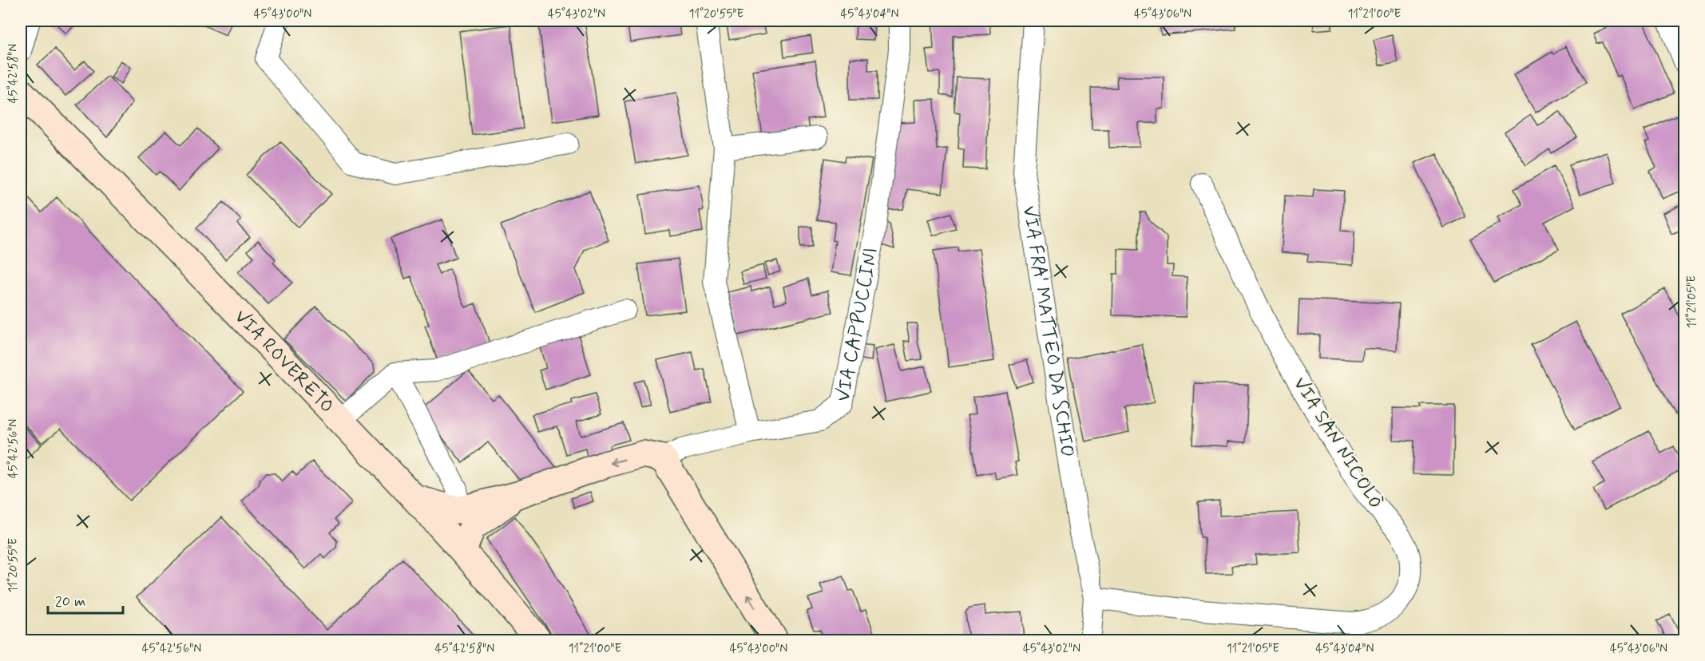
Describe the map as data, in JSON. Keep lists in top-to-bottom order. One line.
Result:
{"streets":{"street":["VIA CAPPUCCINI","VIA FRA' MATTEO DA SCHIO","VIA ROVERETO","VIA SAN NICOLÒ"]},"crossings":[["VIA CAPPUCCINI","VIA ROVERETO"],["VIA FRA' MATTEO DA SCHIO","VIA SAN NICOLÒ"]],"scale_bar":"20 m","coordinates":["45°43'00\"N","45°43'02\"N","11°20'55\"E","45°43'04\"N","45°43'06\"N","11°21'00\"E","45°42'58\"N","11°21'05\"E","45°42'56\"N"]}
